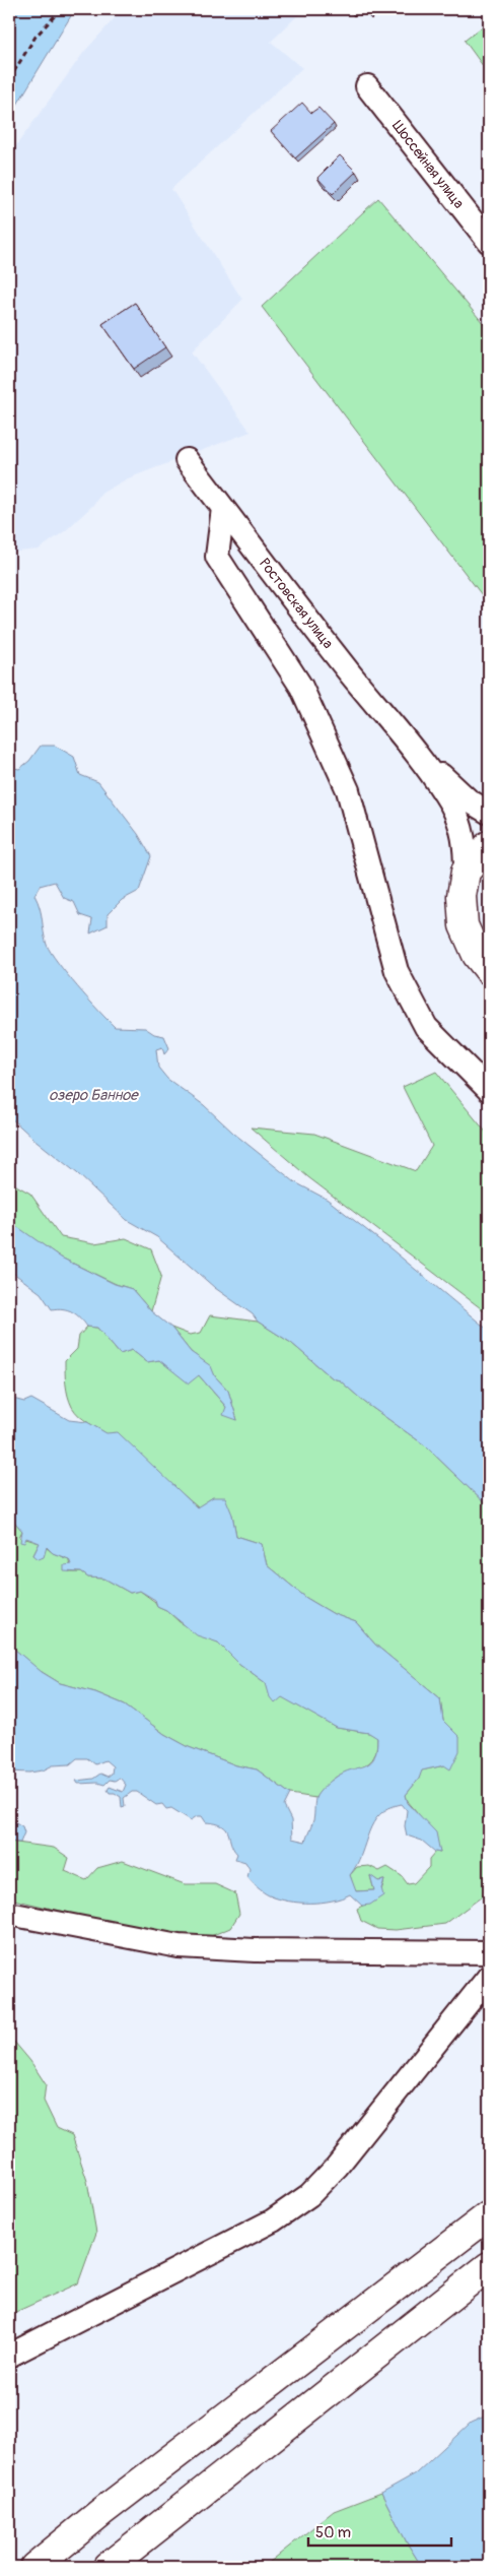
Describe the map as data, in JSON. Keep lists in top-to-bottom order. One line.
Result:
{"streets":{"street":["Шоссейная улица","Ростовская улица"]},"water":["озеро Банное"],"scale_bar":"50 m"}
